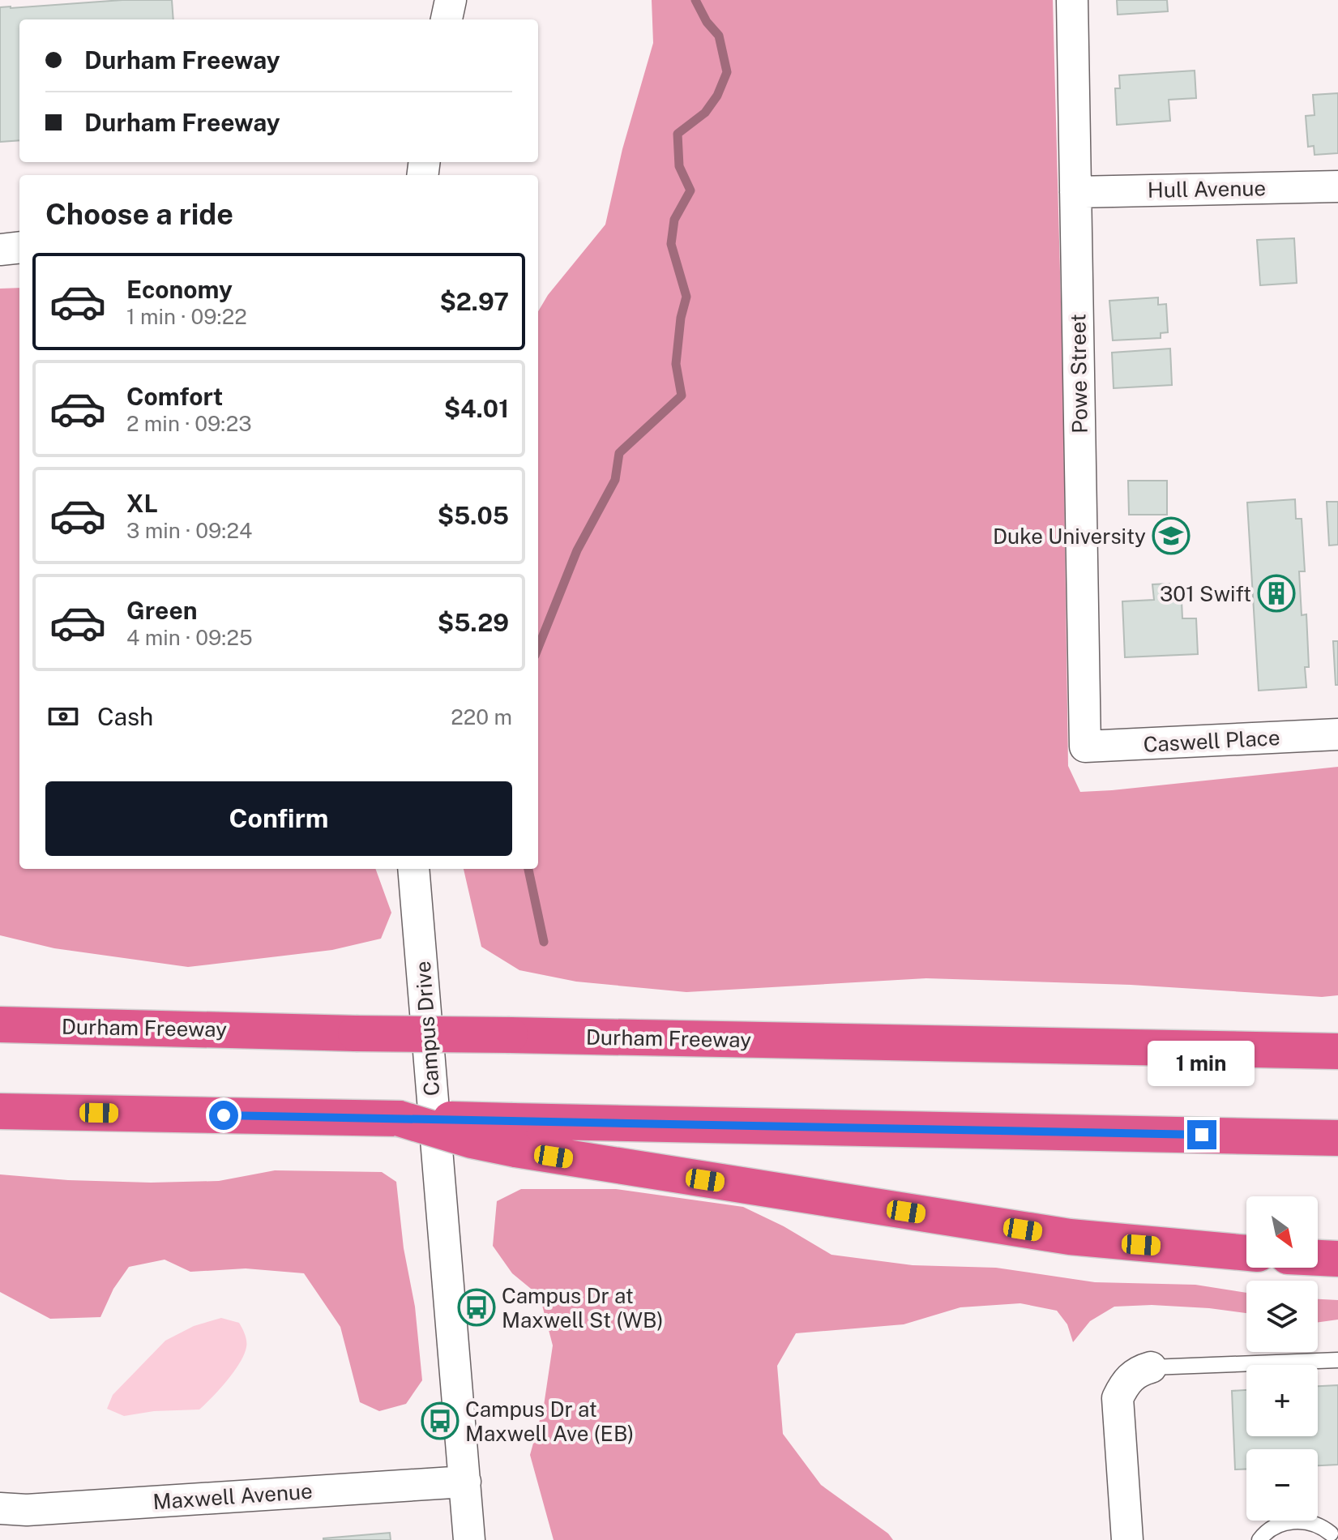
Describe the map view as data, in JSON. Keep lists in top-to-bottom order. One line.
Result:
{"streets":{"highway":["Durham Freeway"],"street":["Hull Avenue","Powe Street","Caswell Place","Campus Drive","Maxwell Avenue"]},"crossings":[["Hull Avenue","Powe Street"],["Powe Street","Caswell Place"],["Campus Drive","Maxwell Avenue"]],"places":{"school or university":["Duke University"],"building":["301 Swift"],"bus stop":["Campus Dr at Maxwell St (WB)","Campus Dr at Maxwell Ave (EB)"]},"north":"bottom right","page":{"banner":["Durham Freeway","Durham Freeway"],"heading":"Choose a ride","list":[{"name":"Economy","note":"1 min · 09:22","value":"$2.97"},{"name":"Comfort","note":"2 min · 09:23","value":"$4.01"},{"name":"XL","note":"3 min · 09:24","value":"$5.05"},{"name":"Green","note":"4 min · 09:25","value":"$5.29"}],"pay":["Cash","220 m"],"buttons":"Confirm","bubble":"1 min","map_buttons":["+","−"]}}
